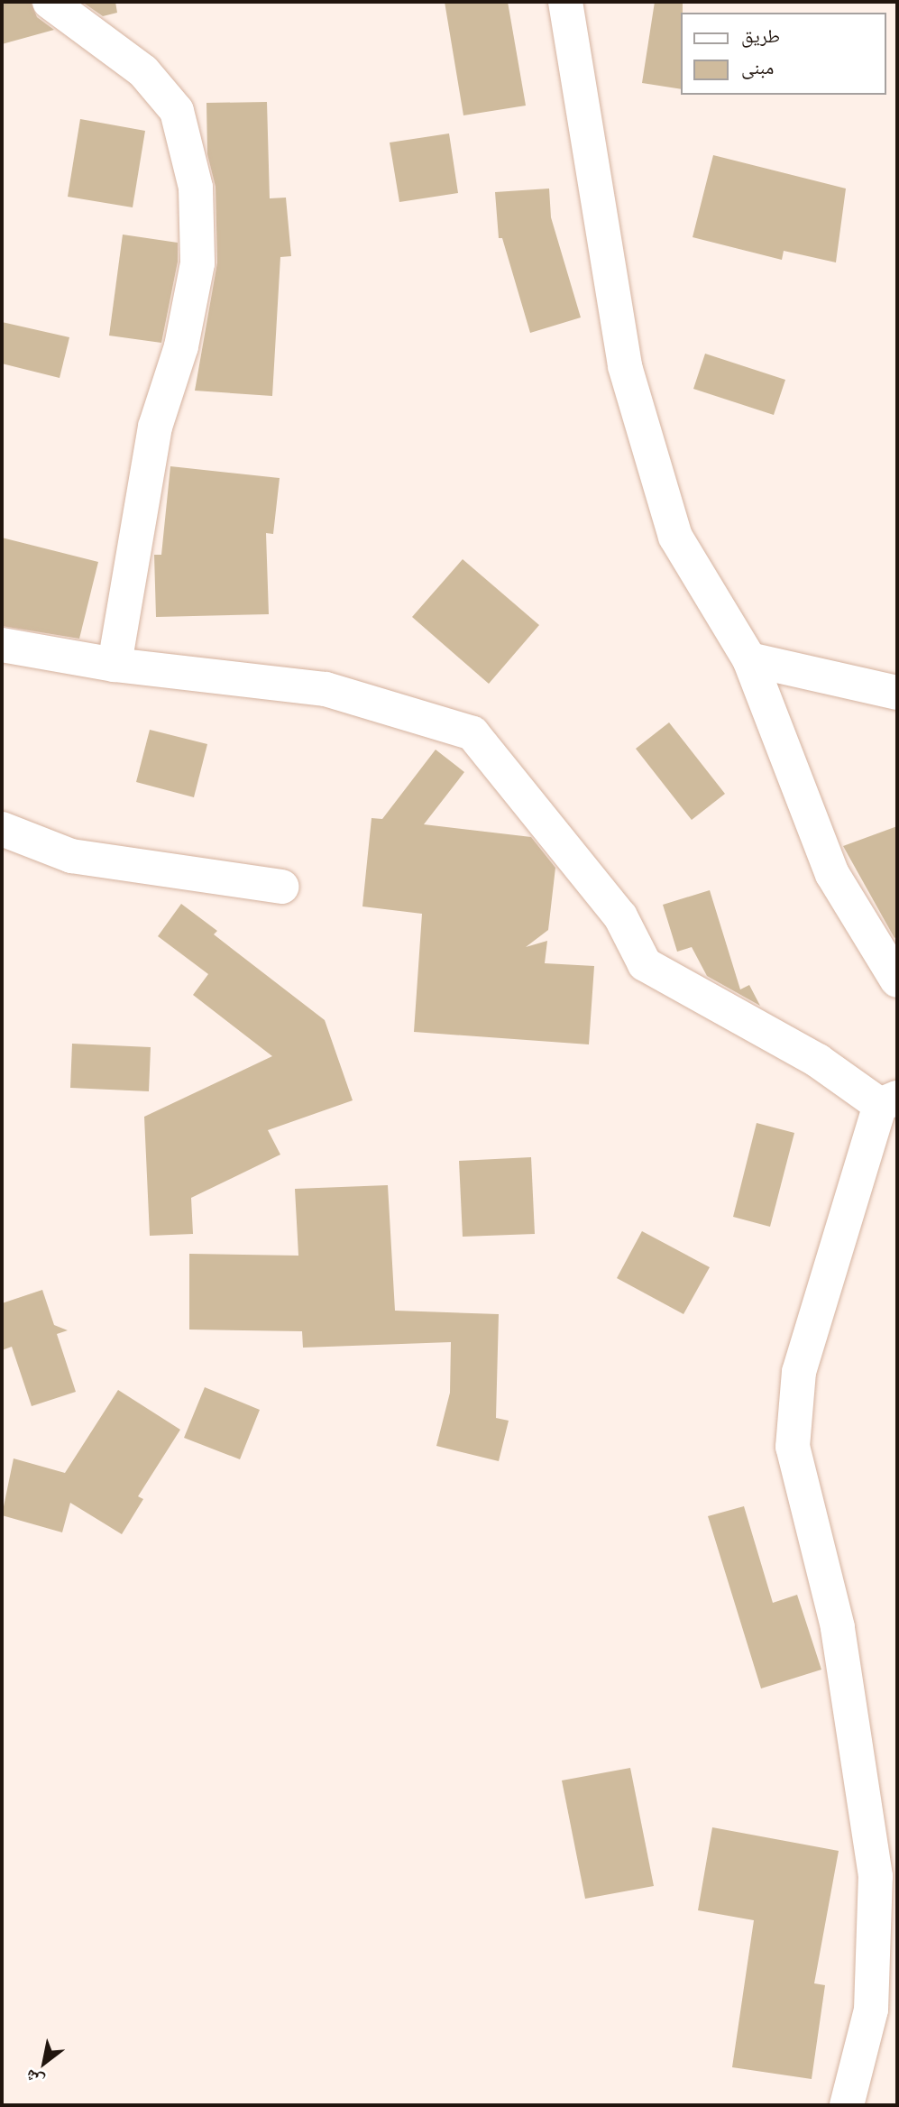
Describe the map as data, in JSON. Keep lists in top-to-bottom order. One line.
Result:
{"legend":["طريق","مبنى"],"north":"bottom left"}
